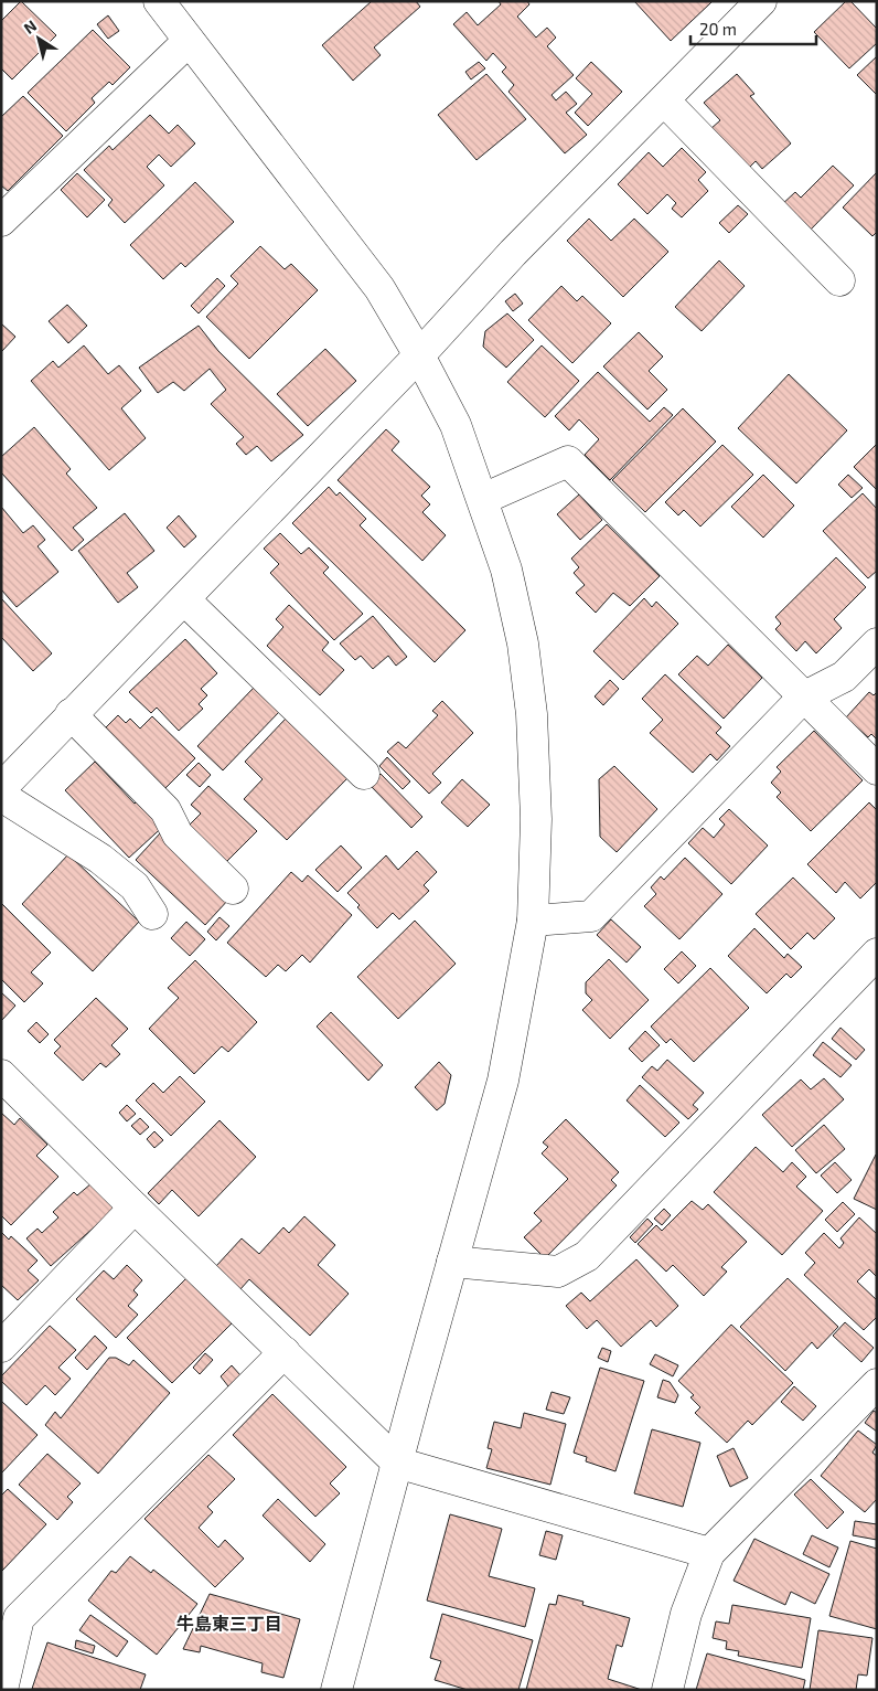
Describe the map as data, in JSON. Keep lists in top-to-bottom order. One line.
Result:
{"districts":["牛島東三丁目"],"scale_bar":"20 m","north":"top left"}
